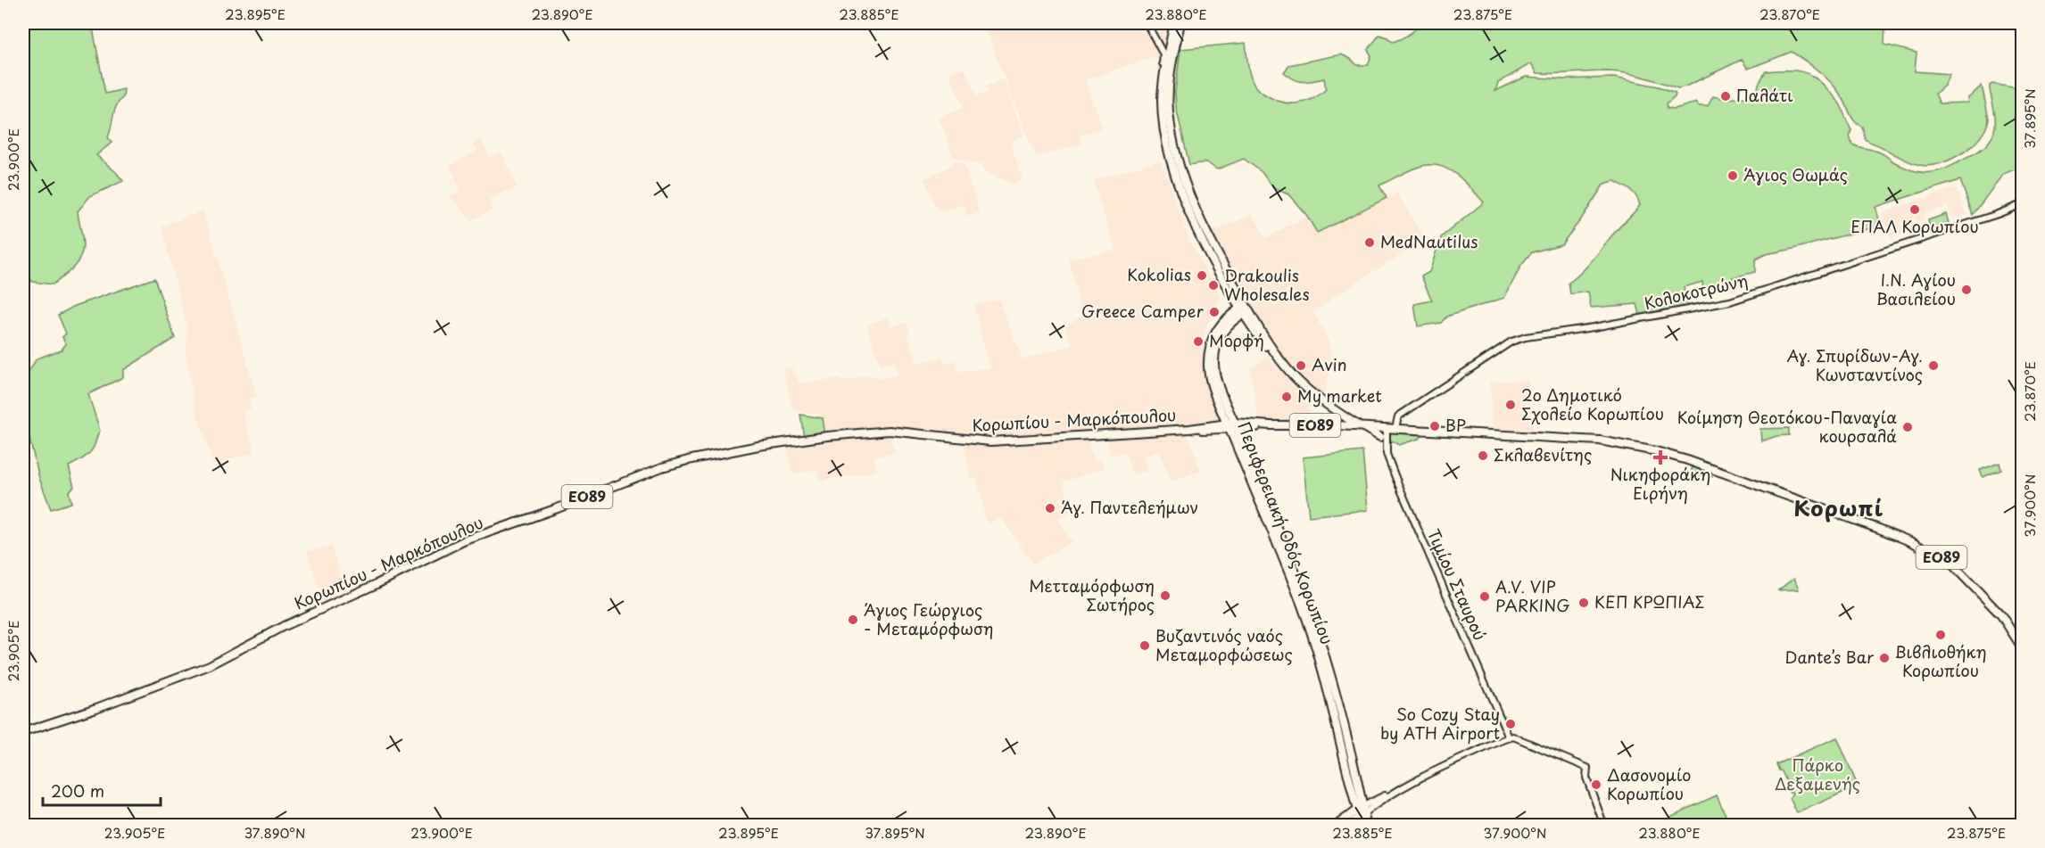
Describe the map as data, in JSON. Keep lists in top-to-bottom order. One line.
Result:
{"streets":{"main road":["Κορωπίου - Μαρκόπουλου","ΕΟ89","Περιφερειακή Οδός Κορωπίου"],"street":["Κολοκοτρώνη","Τιμίου Σταυρού"]},"crossings":[["Κολοκοτρώνη","ΕΟ89"],["Κορωπίου - Μαρκόπουλου","ΕΟ89"],["Κορωπίου - Μαρκόπουλου","Περιφερειακή Οδός Κορωπίου"],["ΕΟ89","Τιμίου Σταυρού"]],"districts":["Κορωπί"],"parks":["Πάρκο Δεξαμενής"],"places":{"other":["Παλάτι","Άγιος Θωμάς","ΕΠΑΛ Κορωπίου","MedNautilus","Kokolias","Drakoulis Wholesales","Ι.Ν. Αγίου Βασιλείου","Greece Camper","Μορφή","Avin","Αγ. Σπυρίδων-Αγ. Κωνσταντίνος","My market","2ο Δημοτικό Σχολείο Κορωπίου","BP","Κοίμηση Θεοτόκου-Παναγία κουρσαλά","Σκλαβενίτης","Άγ. Παντελεήμων","Μετταμόρφωση Σωτήρος","A.V. VIP PARKING","ΚΕΠ ΚΡΩΠΙΑΣ","Άγιος Γεώργιος - Μεταμόρφωση","Βιβλιοθήκη Κορωπίου","Βυζαντινός ναός Μεταμορφώσεως","Dante’s Bar","So Cozy Stay by ATH Airport","Δασονομίο Κορωπίου"],"health":["Νικηφοράκη Ειρήνη"]},"scale_bar":"200 m","coordinates":["23.895°E","23.890°E","23.885°E","23.880°E","23.875°E","23.870°E","37.895°N","23.900°E","37.900°N","23.905°E","37.890°N"]}
